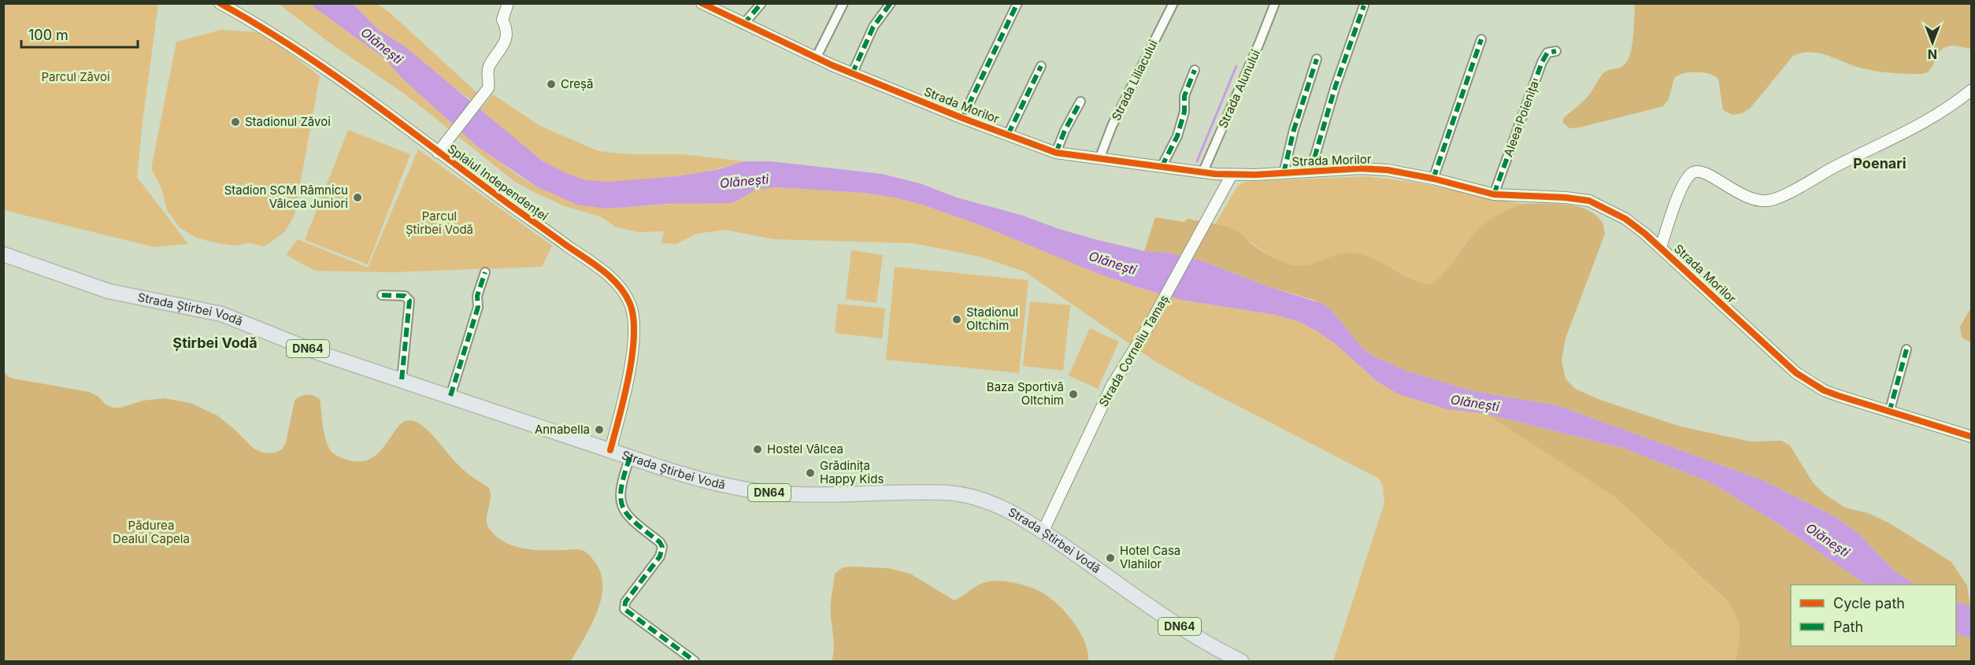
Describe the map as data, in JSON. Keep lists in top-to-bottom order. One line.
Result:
{"streets":{"main road":["Strada Știrbei Vodă","DN64"],"street":["Strada Liliacului","Strada Alunului","Strada Morilor","Aleea Poienița","Splaiul Independenței","Strada Corneliu Tamaș"]},"crossings":[["Strada Liliacului","Strada Morilor"],["Strada Alunului","Strada Morilor"],["Strada Morilor","Aleea Poienița"],["Strada Morilor","Strada Corneliu Tamaș"],["Splaiul Independenței","Strada Știrbei Vodă"],["Strada Știrbei Vodă","Strada Corneliu Tamaș"]],"districts":["Poenari","Știrbei Vodă"],"water":["Olănești"],"parks":["Parcul Zăvoi","Parcul Știrbei Vodă","Pădurea Dealul Capela"],"places":["Creșă","Stadionul Zăvoi","Stadion SCM Râmnicu Vâlcea Juniori","Stadionul Oltchim","Baza Sportivă Oltchim","Annabella","Hostel Vâlcea","Grădinița Happy Kids","Hotel Casa Vlahilor"],"legend":["Cycle path","Path"],"scale_bar":"100 m","north":"bottom"}
